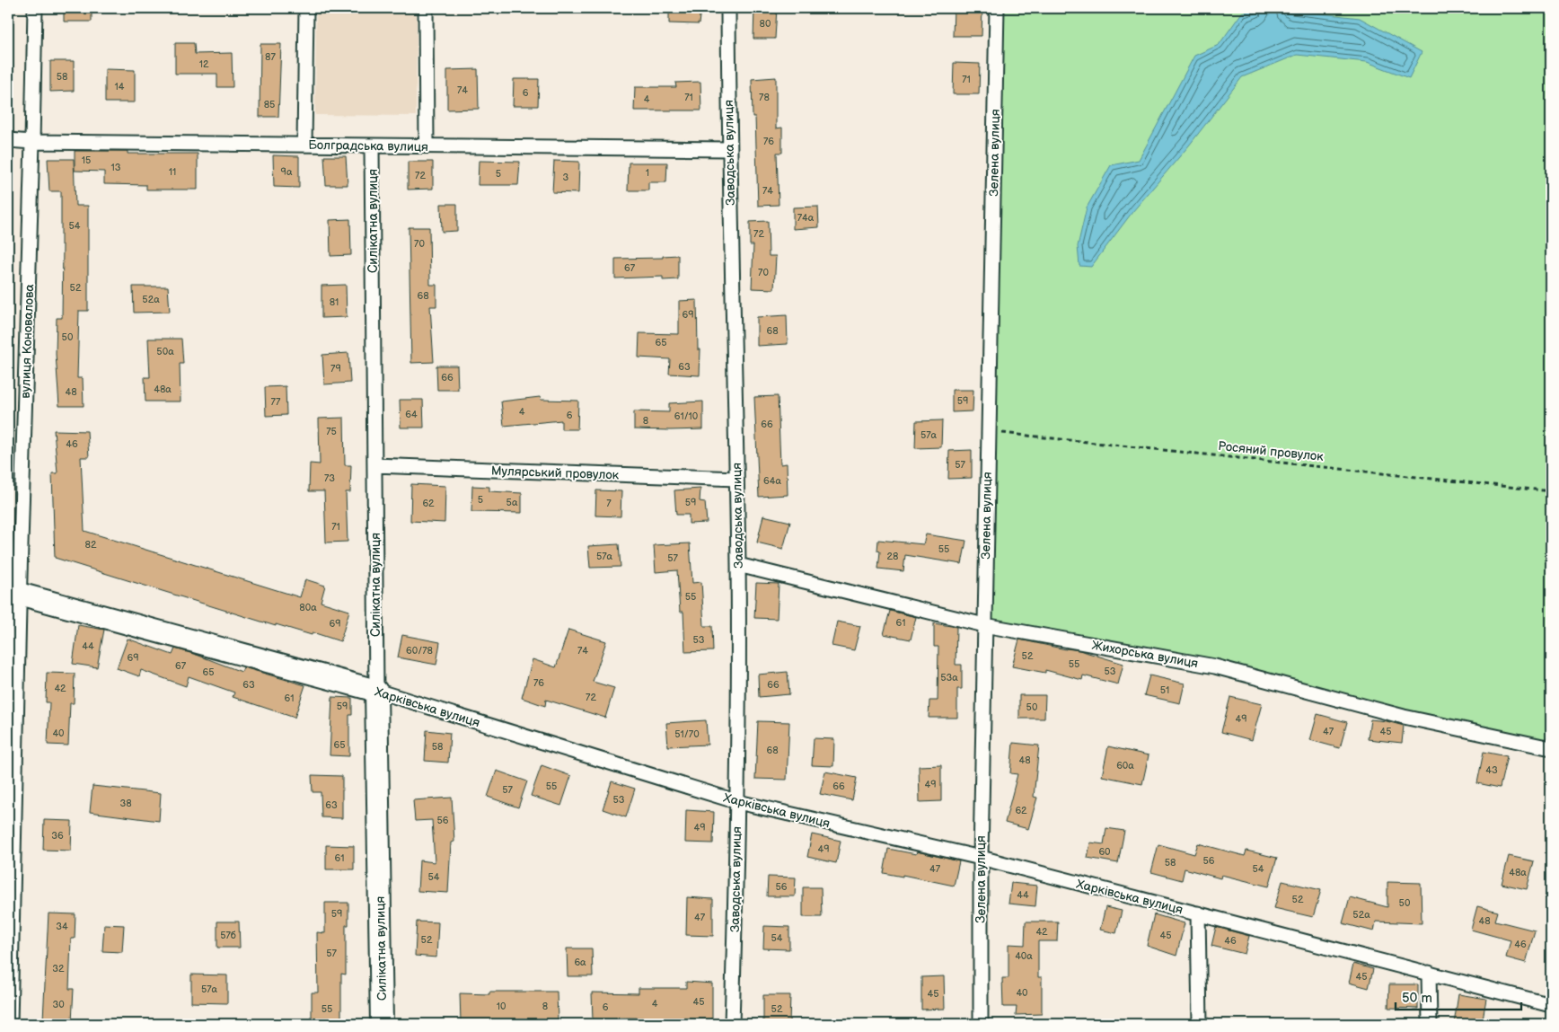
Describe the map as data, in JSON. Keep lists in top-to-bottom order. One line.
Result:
{"streets":{"main road":["Силікатна вулиця","Харківська вулиця"],"street":["Болградська вулиця","Заводська вулиця","Зелена вулиця","вулиця Коновалова","Мулярський провулок","Жихорська вулиця"],"path":["Росяний провулок"]},"crossings":[["Болградська вулиця","Заводська вулиця"],["Болградська вулиця","Силікатна вулиця"],["Болградська вулиця","вулиця Коновалова"],["Заводська вулиця","Мулярський провулок"],["Заводська вулиця","Жихорська вулиця"],["Заводська вулиця","Харківська вулиця"],["Зелена вулиця","Росяний провулок"],["Зелена вулиця","Жихорська вулиця"],["Зелена вулиця","Харківська вулиця"],["Силікатна вулиця","Мулярський провулок"],["Силікатна вулиця","Харківська вулиця"],["вулиця Коновалова","Харківська вулиця"]],"house_numbers":["80","87","12","58","71","14","74","6","71","78","4","85","76","15","13","11","9а","1","5","72","3","74","74а","54","72","70","67","70","52","68","52а","81","69","68","50","65","50а","63","79","66","48а","48","59","77","4","64","6","61/10","8","66","75","57а","46","57","73","64а","5","5а","59","62","7","71","82","55","57а","28","57","55","80а","61","69","53","44","60/78","74","52","69","55","67","53","65","53а","76","63","66","42","51","72","61","59","50","49","47","45","40","51/70","65","58","68","48","60а","43","49","55","66","57","53","38","63","62","56","49","36","49","60","61","56","58","47","54","48а","54","56","44","52","50","59","52а","47","48","34","42","57б","45","54","52","46","46","57","40а","6а","32","45","57а","40","45","45","4","30","10","8","6","55","52"],"scale_bar":"50 m"}
